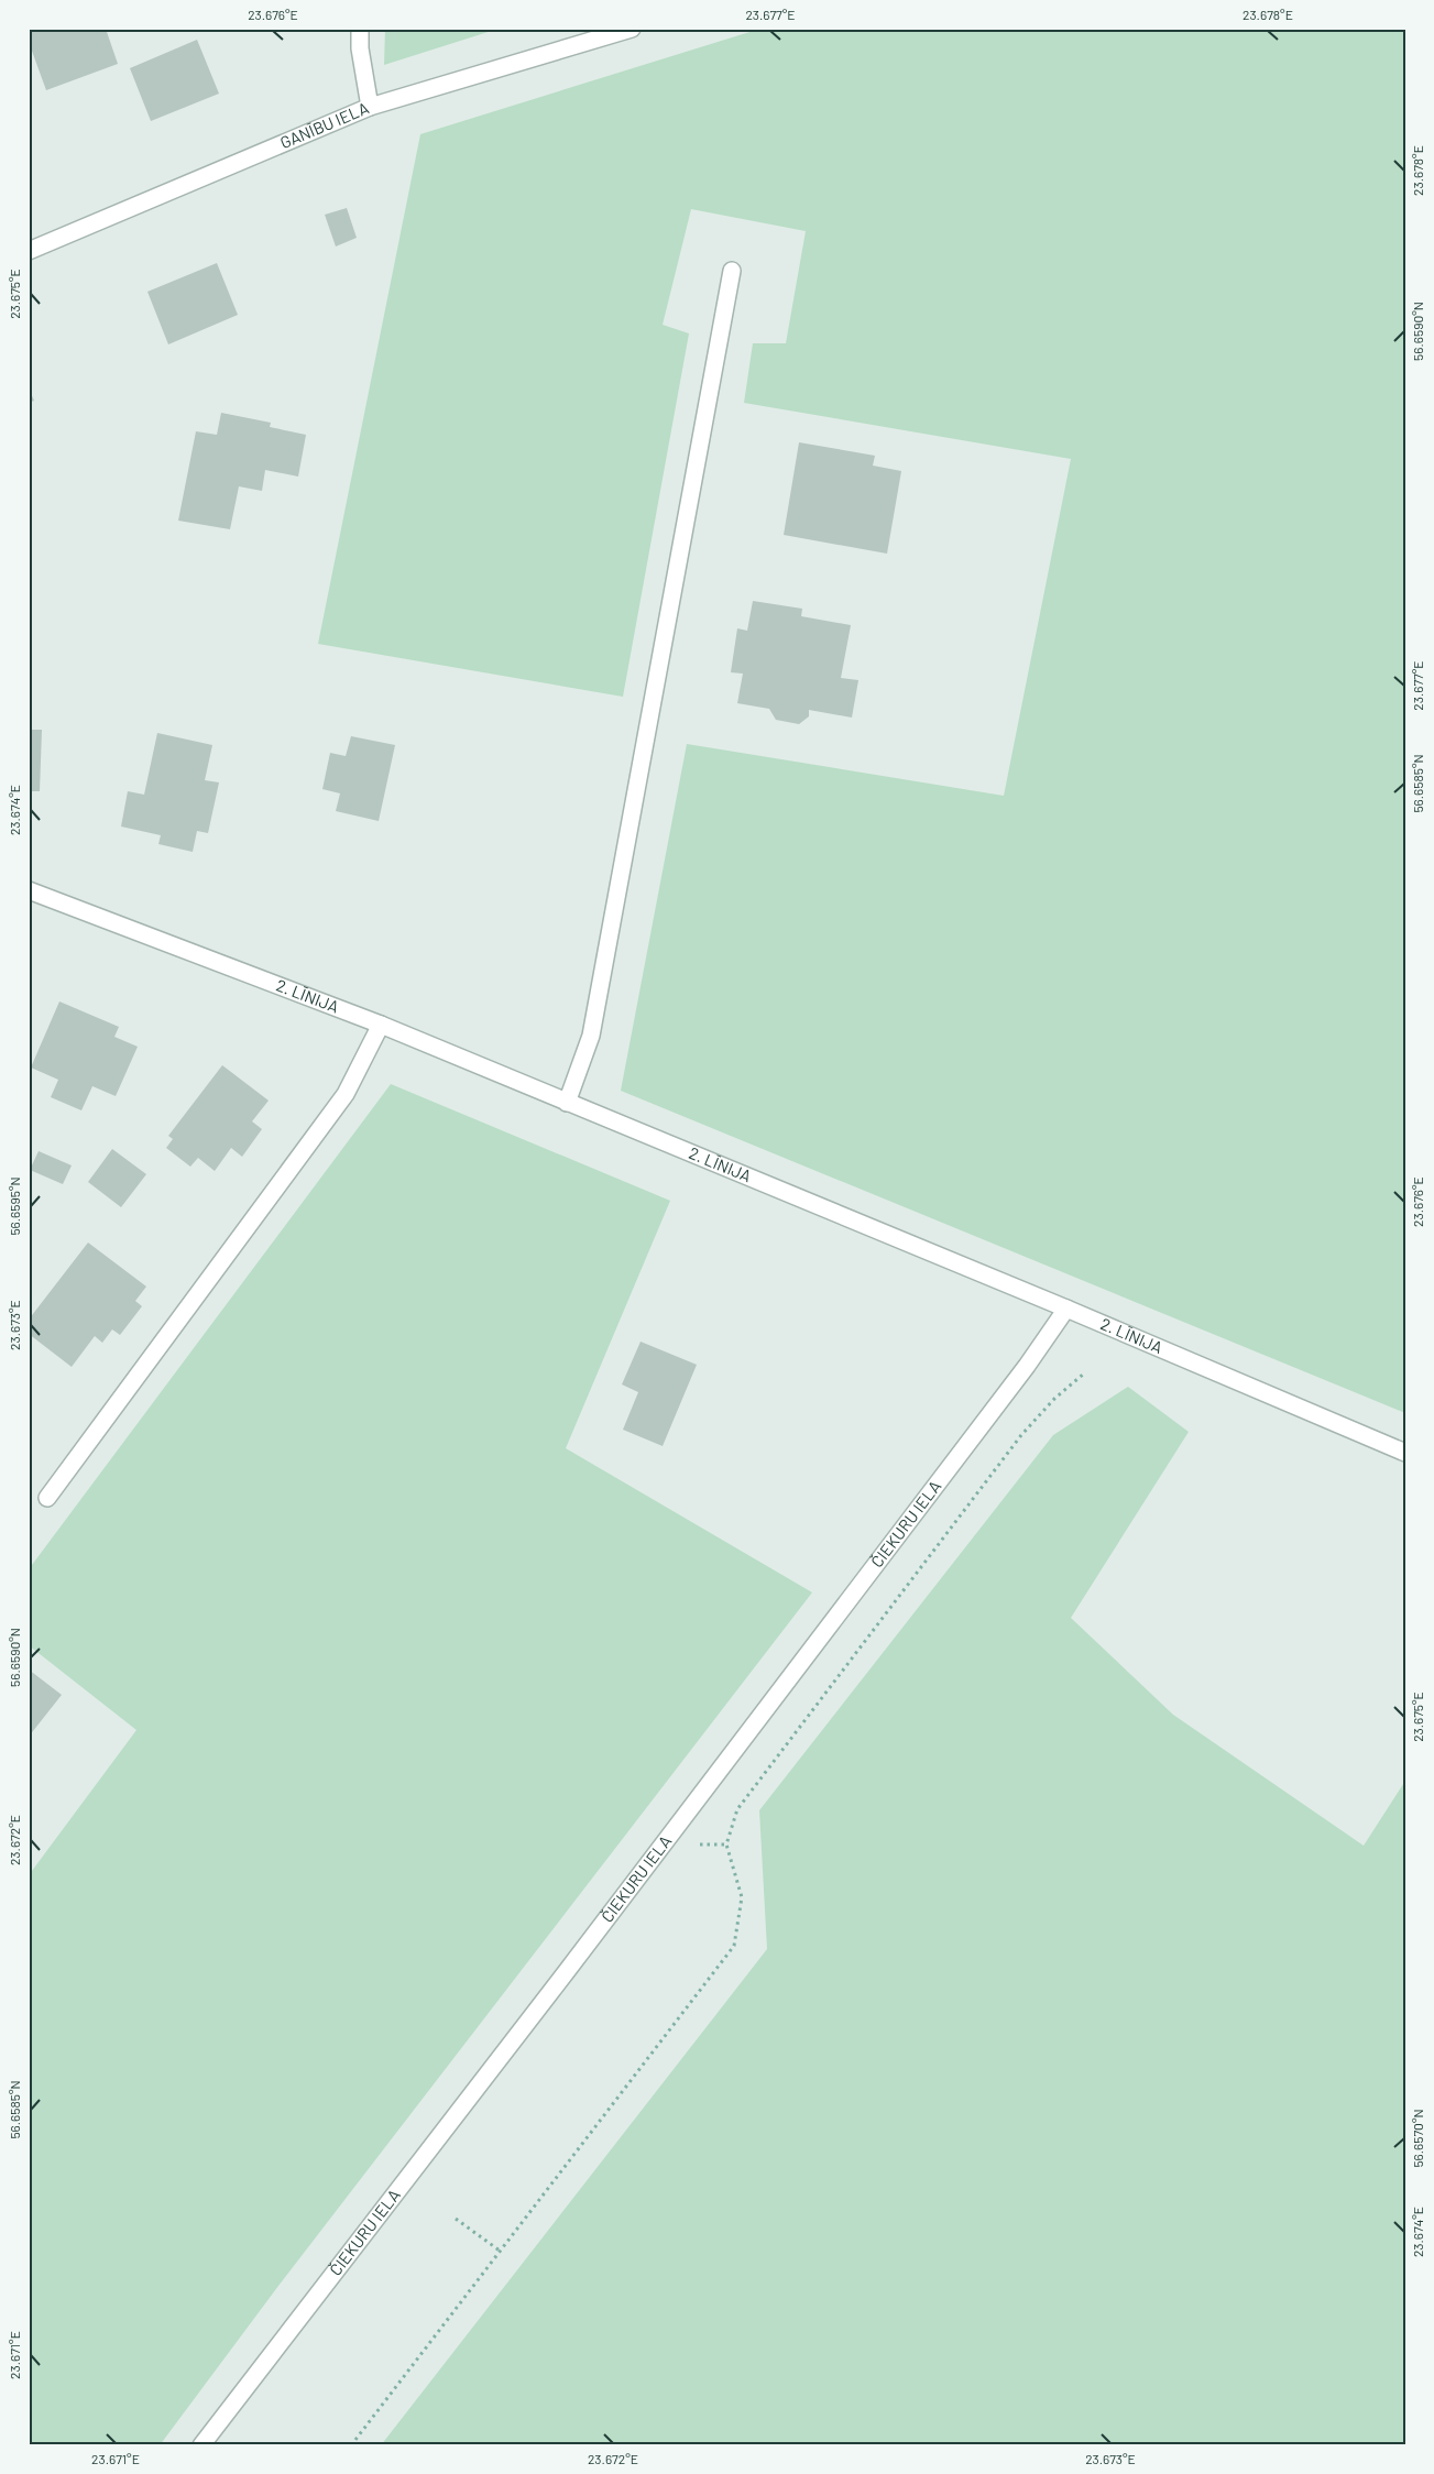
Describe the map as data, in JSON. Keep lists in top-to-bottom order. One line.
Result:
{"streets":{"street":["GANĪBU IELA","2. LĪNIJA","ČIEKURU IELA"]},"crossings":[["2. LĪNIJA","ČIEKURU IELA"]],"coordinates":["23.676°E","23.677°E","23.678°E","23.675°E","56.6590°N","56.6585°N","23.674°E","56.6595°N","23.673°E","23.672°E","56.6570°N","23.671°E"]}
